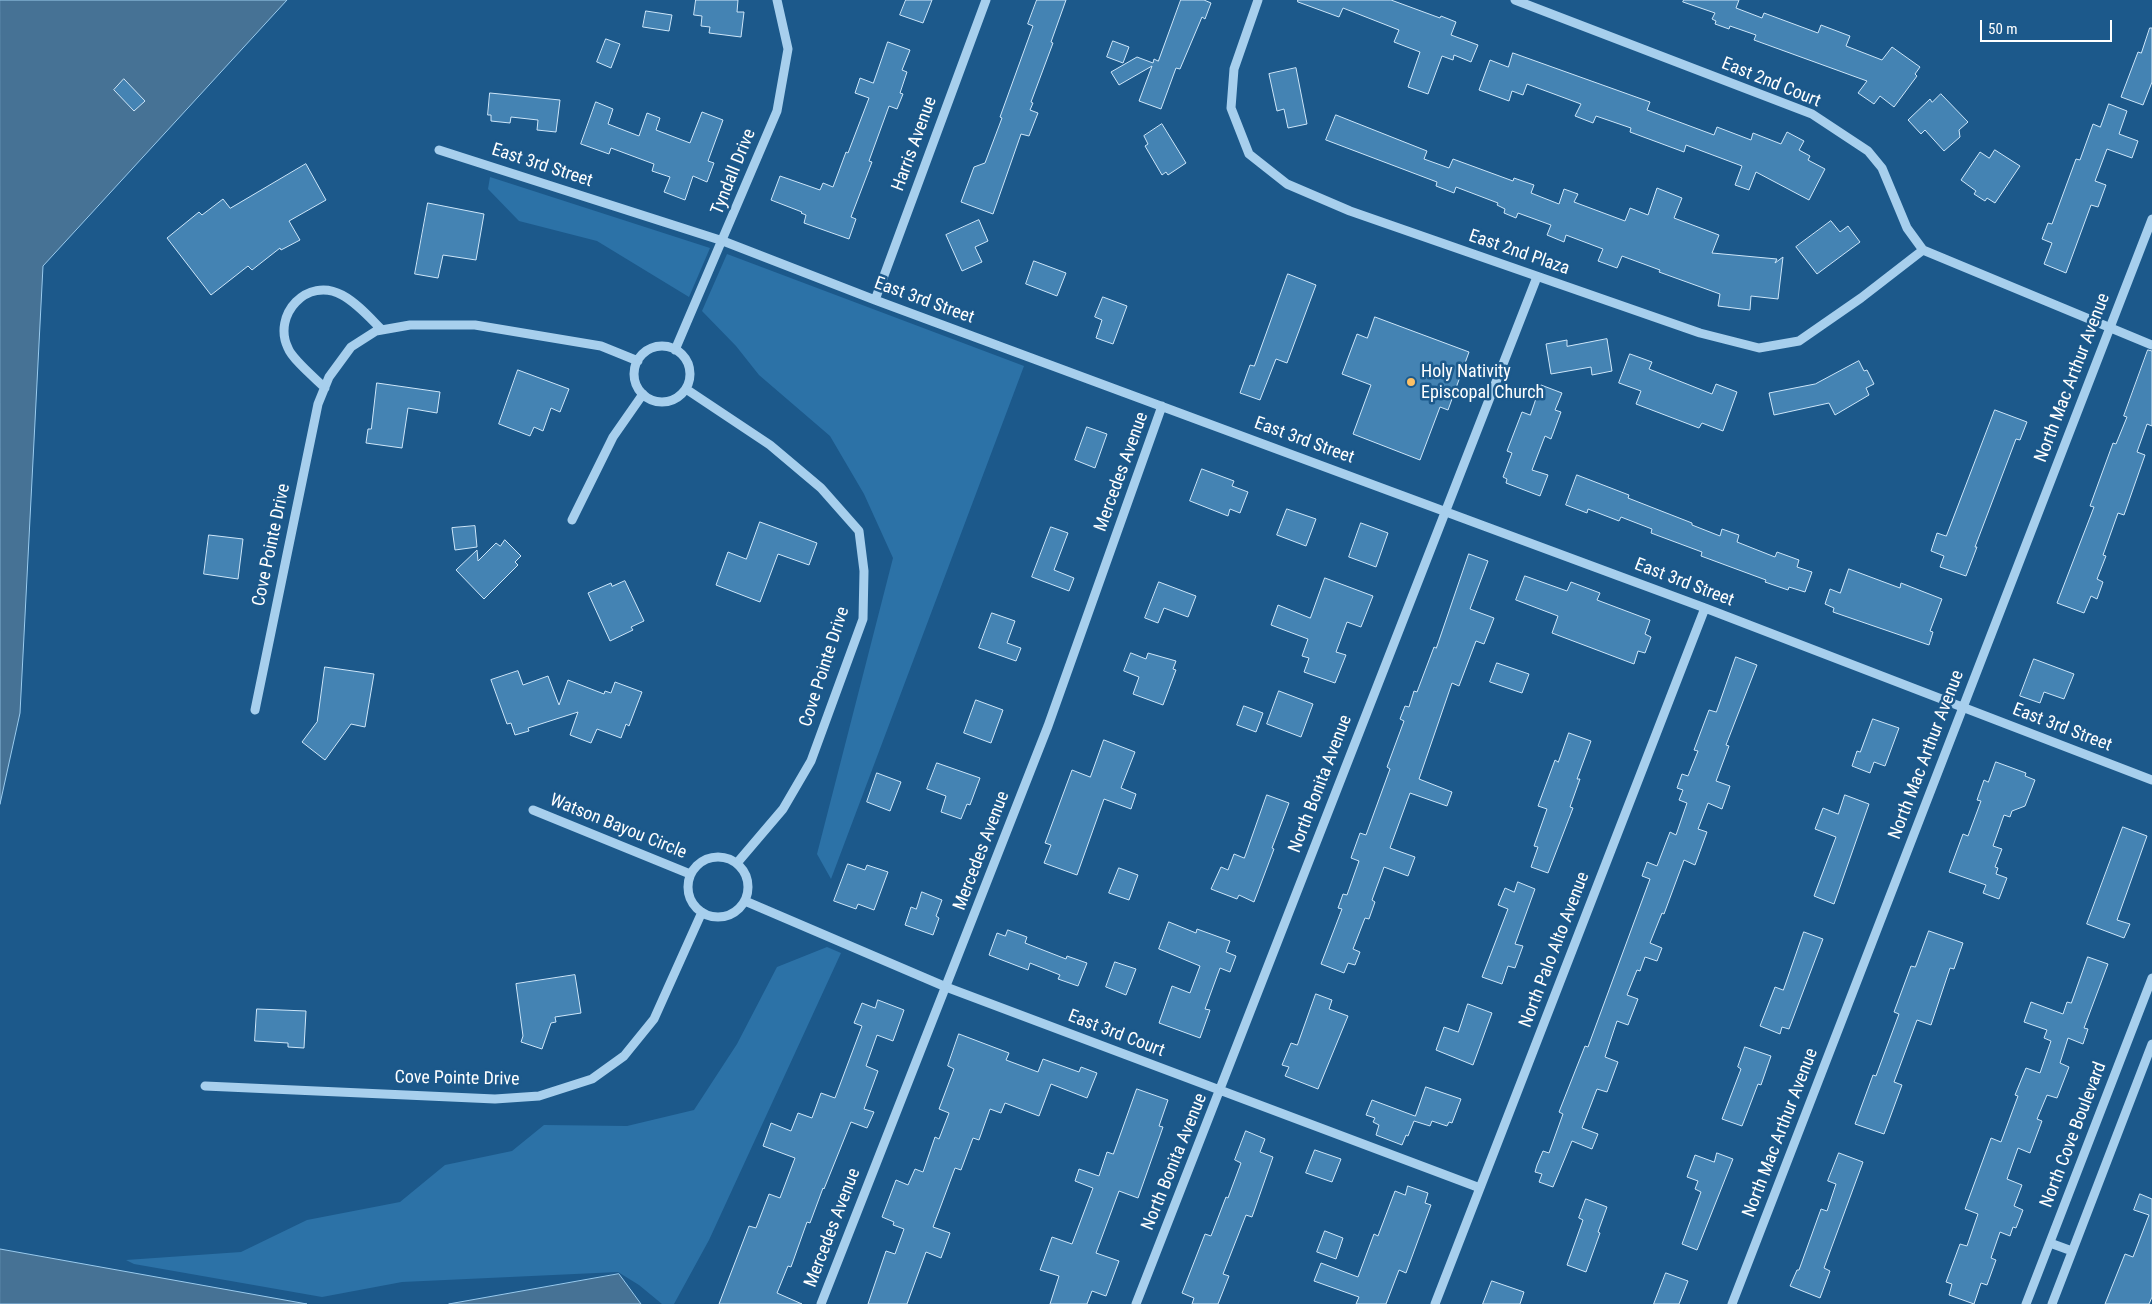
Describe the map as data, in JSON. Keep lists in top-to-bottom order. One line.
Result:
{"streets":{"street":["East 2nd Court","Harris Avenue","East 3rd Street","Tyndall Drive","East 2nd Plaza","North Mac Arthur Avenue","Mercedes Avenue","Cove Pointe Drive","North Bonita Avenue","Watson Bayou Circle","North Palo Alto Avenue","East 3rd Court","North Cove Boulevard"]},"crossings":[["East 2nd Court","East 2nd Plaza"],["Harris Avenue","East 3rd Street"],["East 3rd Street","Tyndall Drive"],["East 3rd Street","North Mac Arthur Avenue"],["East 3rd Street","Mercedes Avenue"],["East 3rd Street","North Bonita Avenue"],["East 3rd Street","North Palo Alto Avenue"],["Tyndall Drive","Cove Pointe Drive"],["East 2nd Plaza","North Bonita Avenue"],["Mercedes Avenue","East 3rd Court"],["Cove Pointe Drive","Watson Bayou Circle"],["Cove Pointe Drive","East 3rd Court"],["North Bonita Avenue","East 3rd Court"],["Watson Bayou Circle","East 3rd Court"],["North Palo Alto Avenue","East 3rd Court"]],"places":["Holy Nativity Episcopal Church"],"scale_bar":"50 m"}
